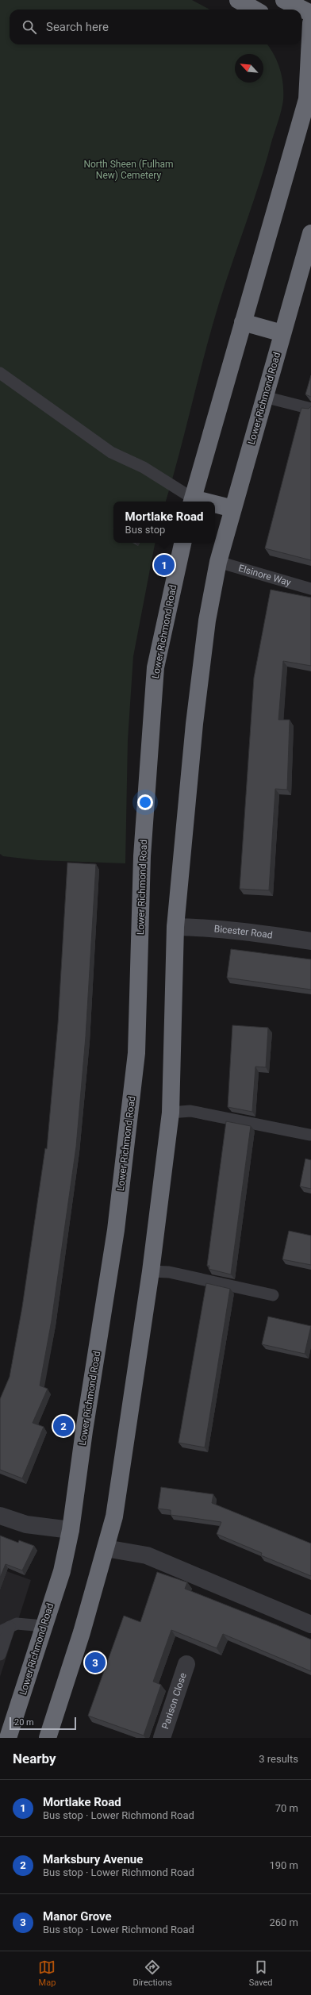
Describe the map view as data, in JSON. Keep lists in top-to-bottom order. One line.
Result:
{"streets":{"highway":["Lower Richmond Road"],"street":["Bicester Road","Parison Close"],"lane":["Elsinore Way"]},"crossings":[["Lower Richmond Road","Elsinore Way"],["Lower Richmond Road","Bicester Road"]],"parks":["North Sheen (Fulham New) Cemetery"],"scale_bar":"20 m","north":"top left","page":{"search":"Search here","popup":["Mortlake Road","Bus stop"],"pins":["1","2","3"],"scale":"20 m","heading":["Nearby","3 results"],"list":[{"mark":"1","name":"Mortlake Road","note":"Bus stop · Lower Richmond Road","value":"70 m"},{"mark":"2","name":"Marksbury Avenue","note":"Bus stop · Lower Richmond Road","value":"190 m"},{"mark":"3","name":"Manor Grove","note":"Bus stop · Lower Richmond Road","value":"260 m"}],"nav":["Map","Directions","Saved"]}}
